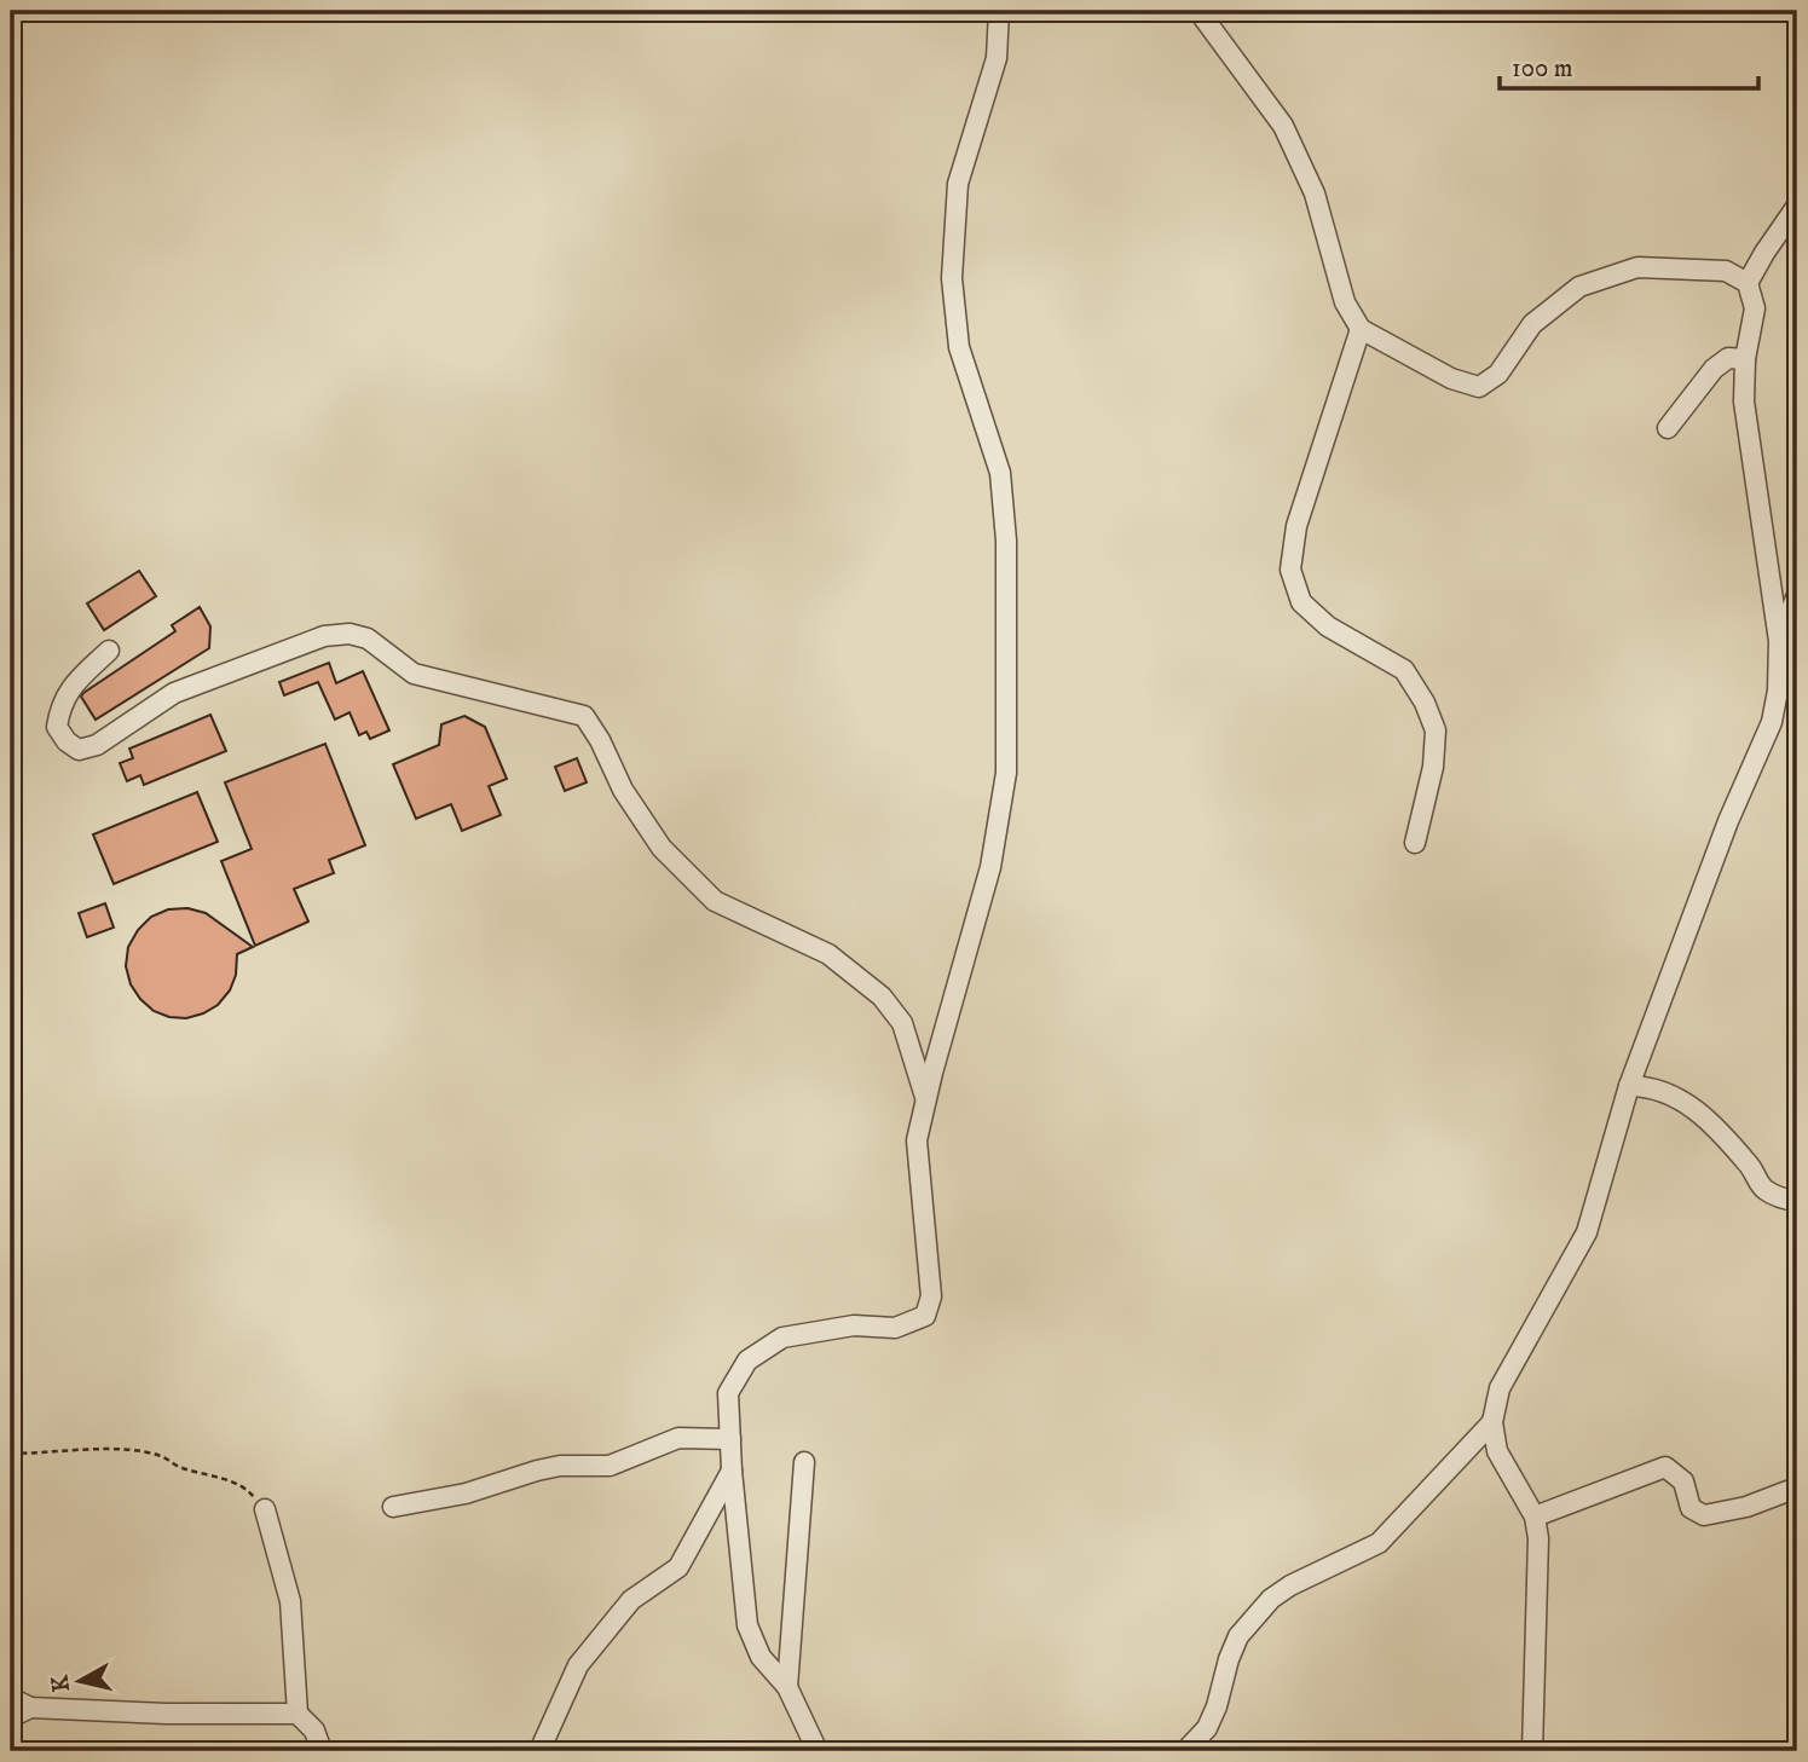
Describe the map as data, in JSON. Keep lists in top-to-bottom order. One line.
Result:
{"scale_bar":"100 m","north":"left"}
